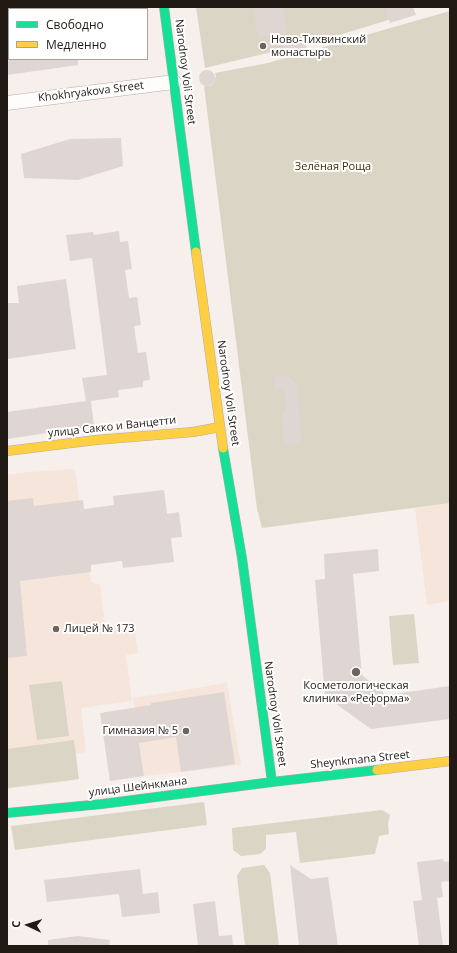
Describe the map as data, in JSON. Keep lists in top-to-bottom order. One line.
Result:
{"streets":{"street":["Narodnoy Voli Street","Khokhryakova Street","улица Сакко и Ванцетти","Sheynkmana Street","улица Шейнкмана"]},"crossings":[["Narodnoy Voli Street","Khokhryakova Street"],["Narodnoy Voli Street","улица Сакко и Ванцетти"],["Narodnoy Voli Street","Sheynkmana Street"],["Narodnoy Voli Street","улица Шейнкмана"],["Sheynkmana Street","улица Шейнкмана"]],"parks":["Зелёная Роща"],"places":["Ново-Тихвинский монастырь","Лицей № 173","Косметологическая клиника «Реформа»","Гимназия № 5"],"legend":["Свободно","Медленно"],"north":"left"}
